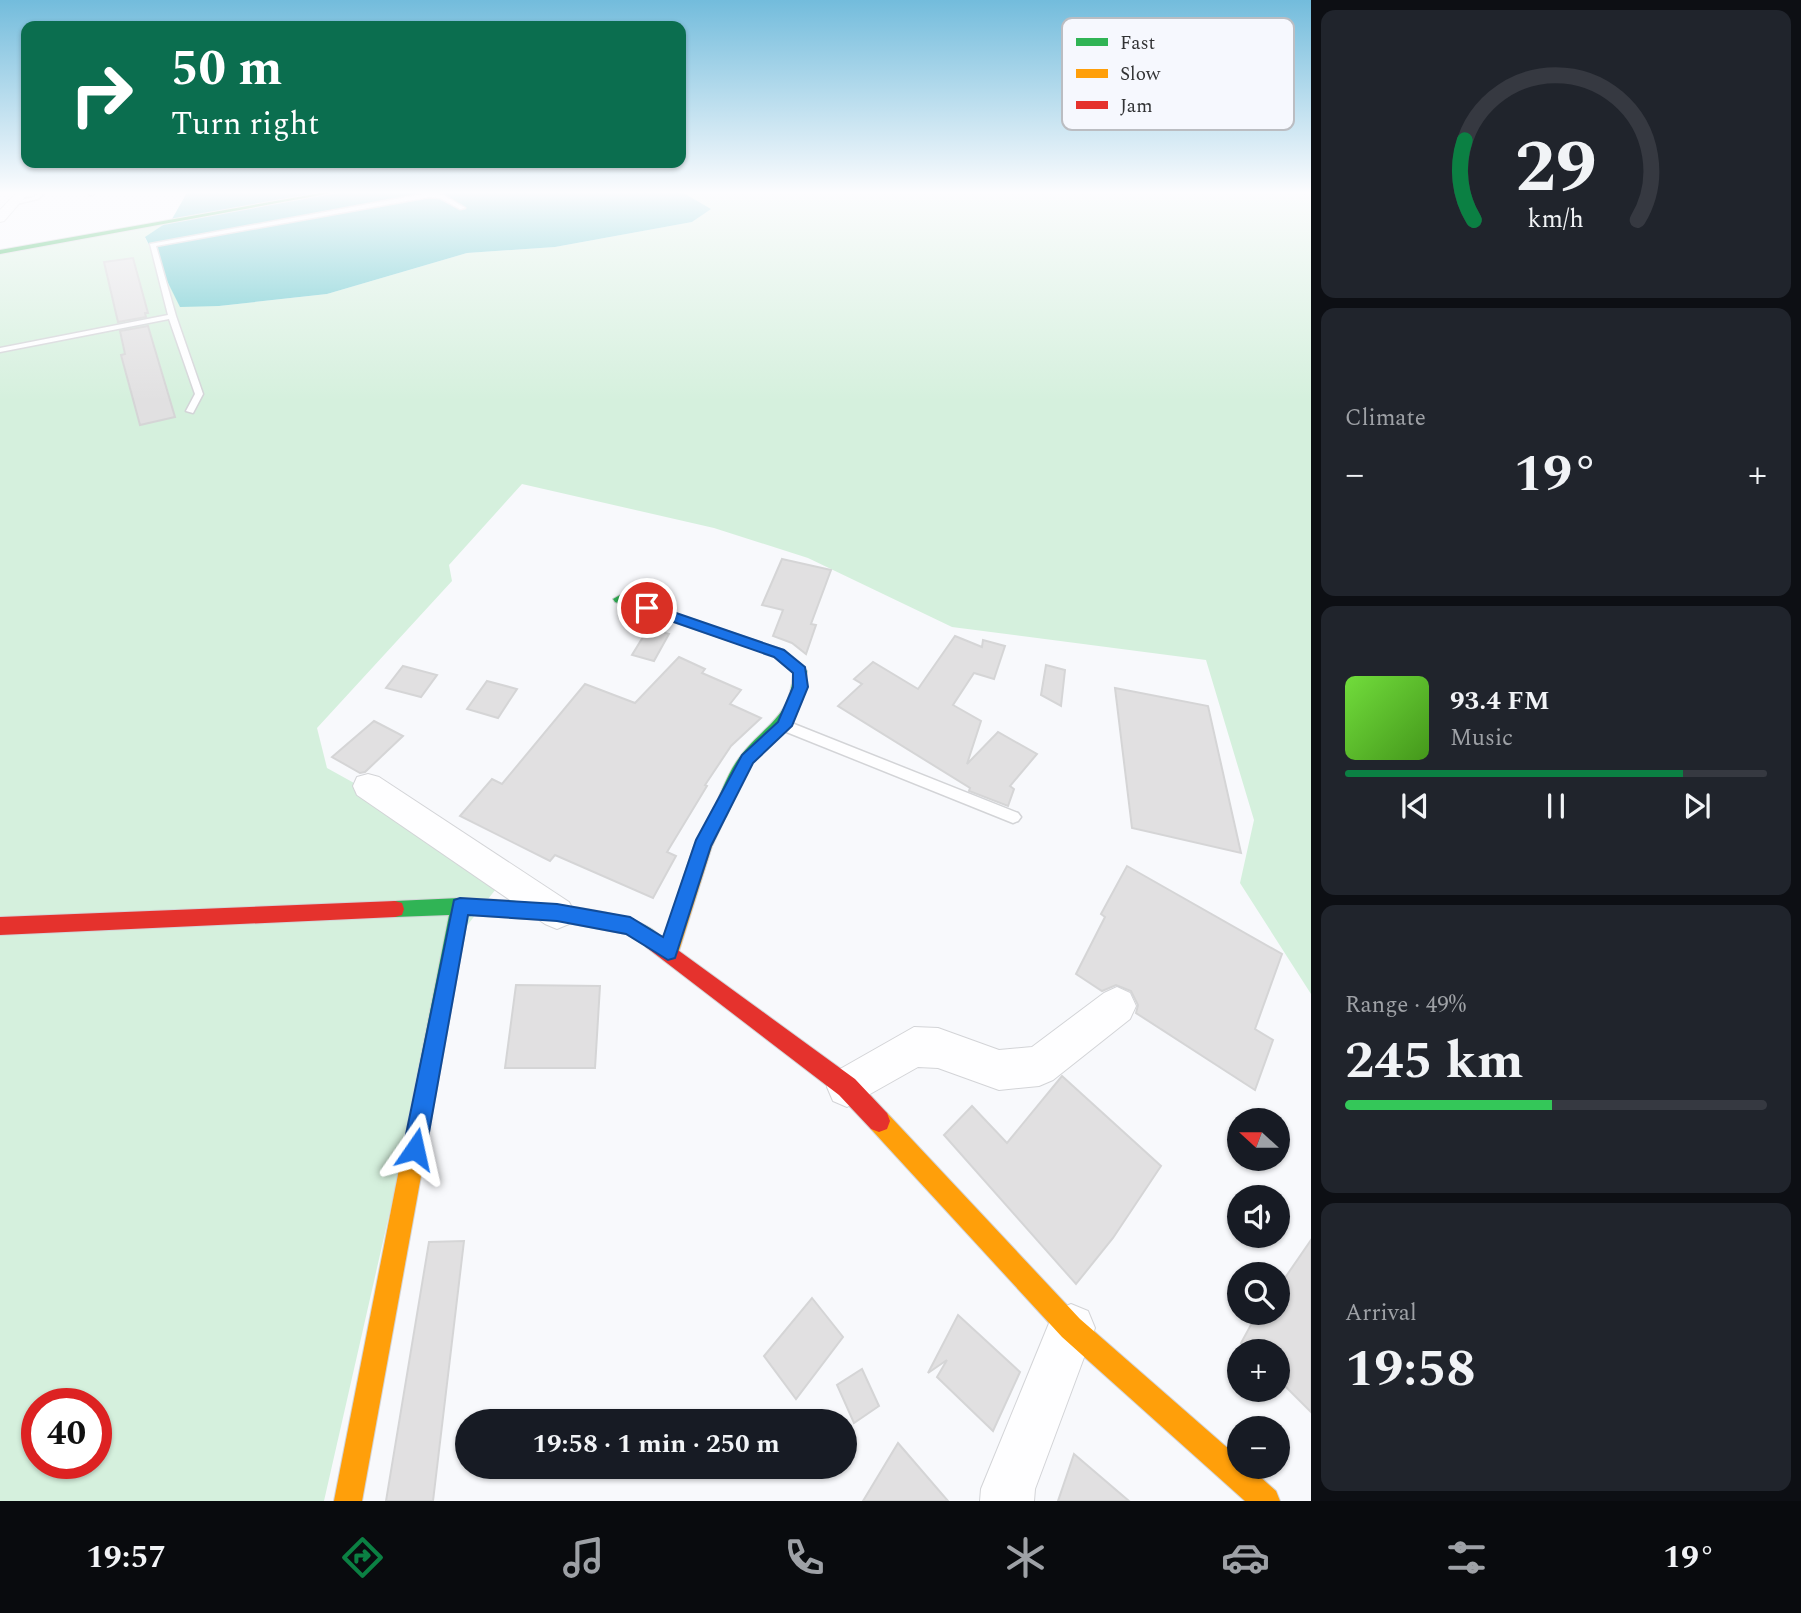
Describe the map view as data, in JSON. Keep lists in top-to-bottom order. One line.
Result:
{"legend":["Fast","Slow","Jam"],"north":"left","page":{"turn":["50 m","Turn right"],"tile":["Climate",["Range · 49%","245 km"],["Arrival","19:58"]],"heat":["−","19°","+"],"song":["93.4 FM","Music"],"map_buttons":["+","−"],"limit":"40","trip":"19:58 · 1 min · 250 m","tabs":["19:57","19°"],"gauge":["29","km/h"]}}
